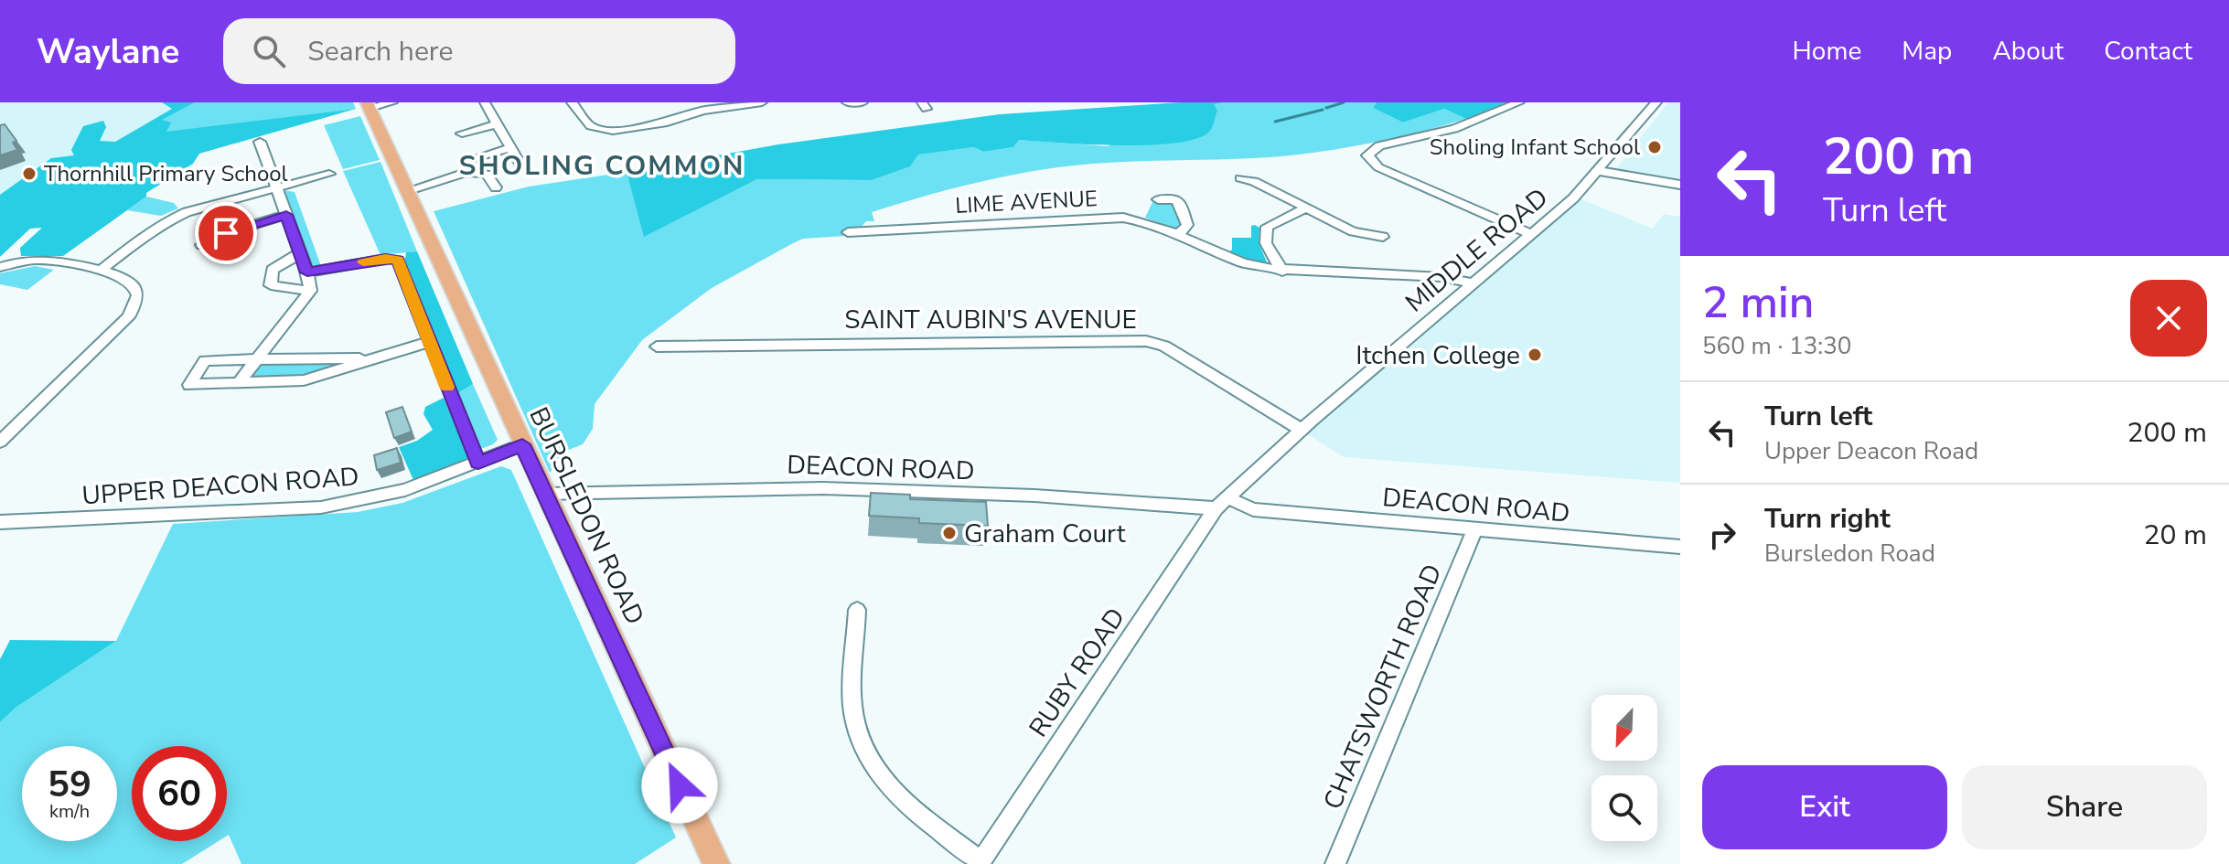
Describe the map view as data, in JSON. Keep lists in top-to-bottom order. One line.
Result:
{"streets":{"main road":["BURSLEDON ROAD"],"street":["LIME AVENUE","MIDDLE ROAD","SAINT AUBIN'S AVENUE","DEACON ROAD","UPPER DEACON ROAD","RUBY ROAD","CHATSWORTH ROAD"]},"crossings":[["LIME AVENUE","MIDDLE ROAD"],["MIDDLE ROAD","SAINT AUBIN'S AVENUE"],["MIDDLE ROAD","DEACON ROAD"],["MIDDLE ROAD","RUBY ROAD"],["DEACON ROAD","BURSLEDON ROAD"],["DEACON ROAD","RUBY ROAD"],["DEACON ROAD","CHATSWORTH ROAD"],["UPPER DEACON ROAD","BURSLEDON ROAD"]],"districts":["SHOLING COMMON"],"places":["Sholing Infant School","Thornhill Primary School","Itchen College","Graham Court"],"north":"bottom left","page":{"header":"Waylane","search":"Search here","nav":["Home","Map","About","Contact"],"turn":["200 m","Turn left"],"heading":["2 min","560 m · 13:30"],"list":[{"name":"Turn left","note":"Upper Deacon Road","value":"200 m"},{"name":"Turn right","note":"Bursledon Road","value":"20 m"}],"speed":"59 km/h","limit":"60","buttons":["Exit","Share"]}}
